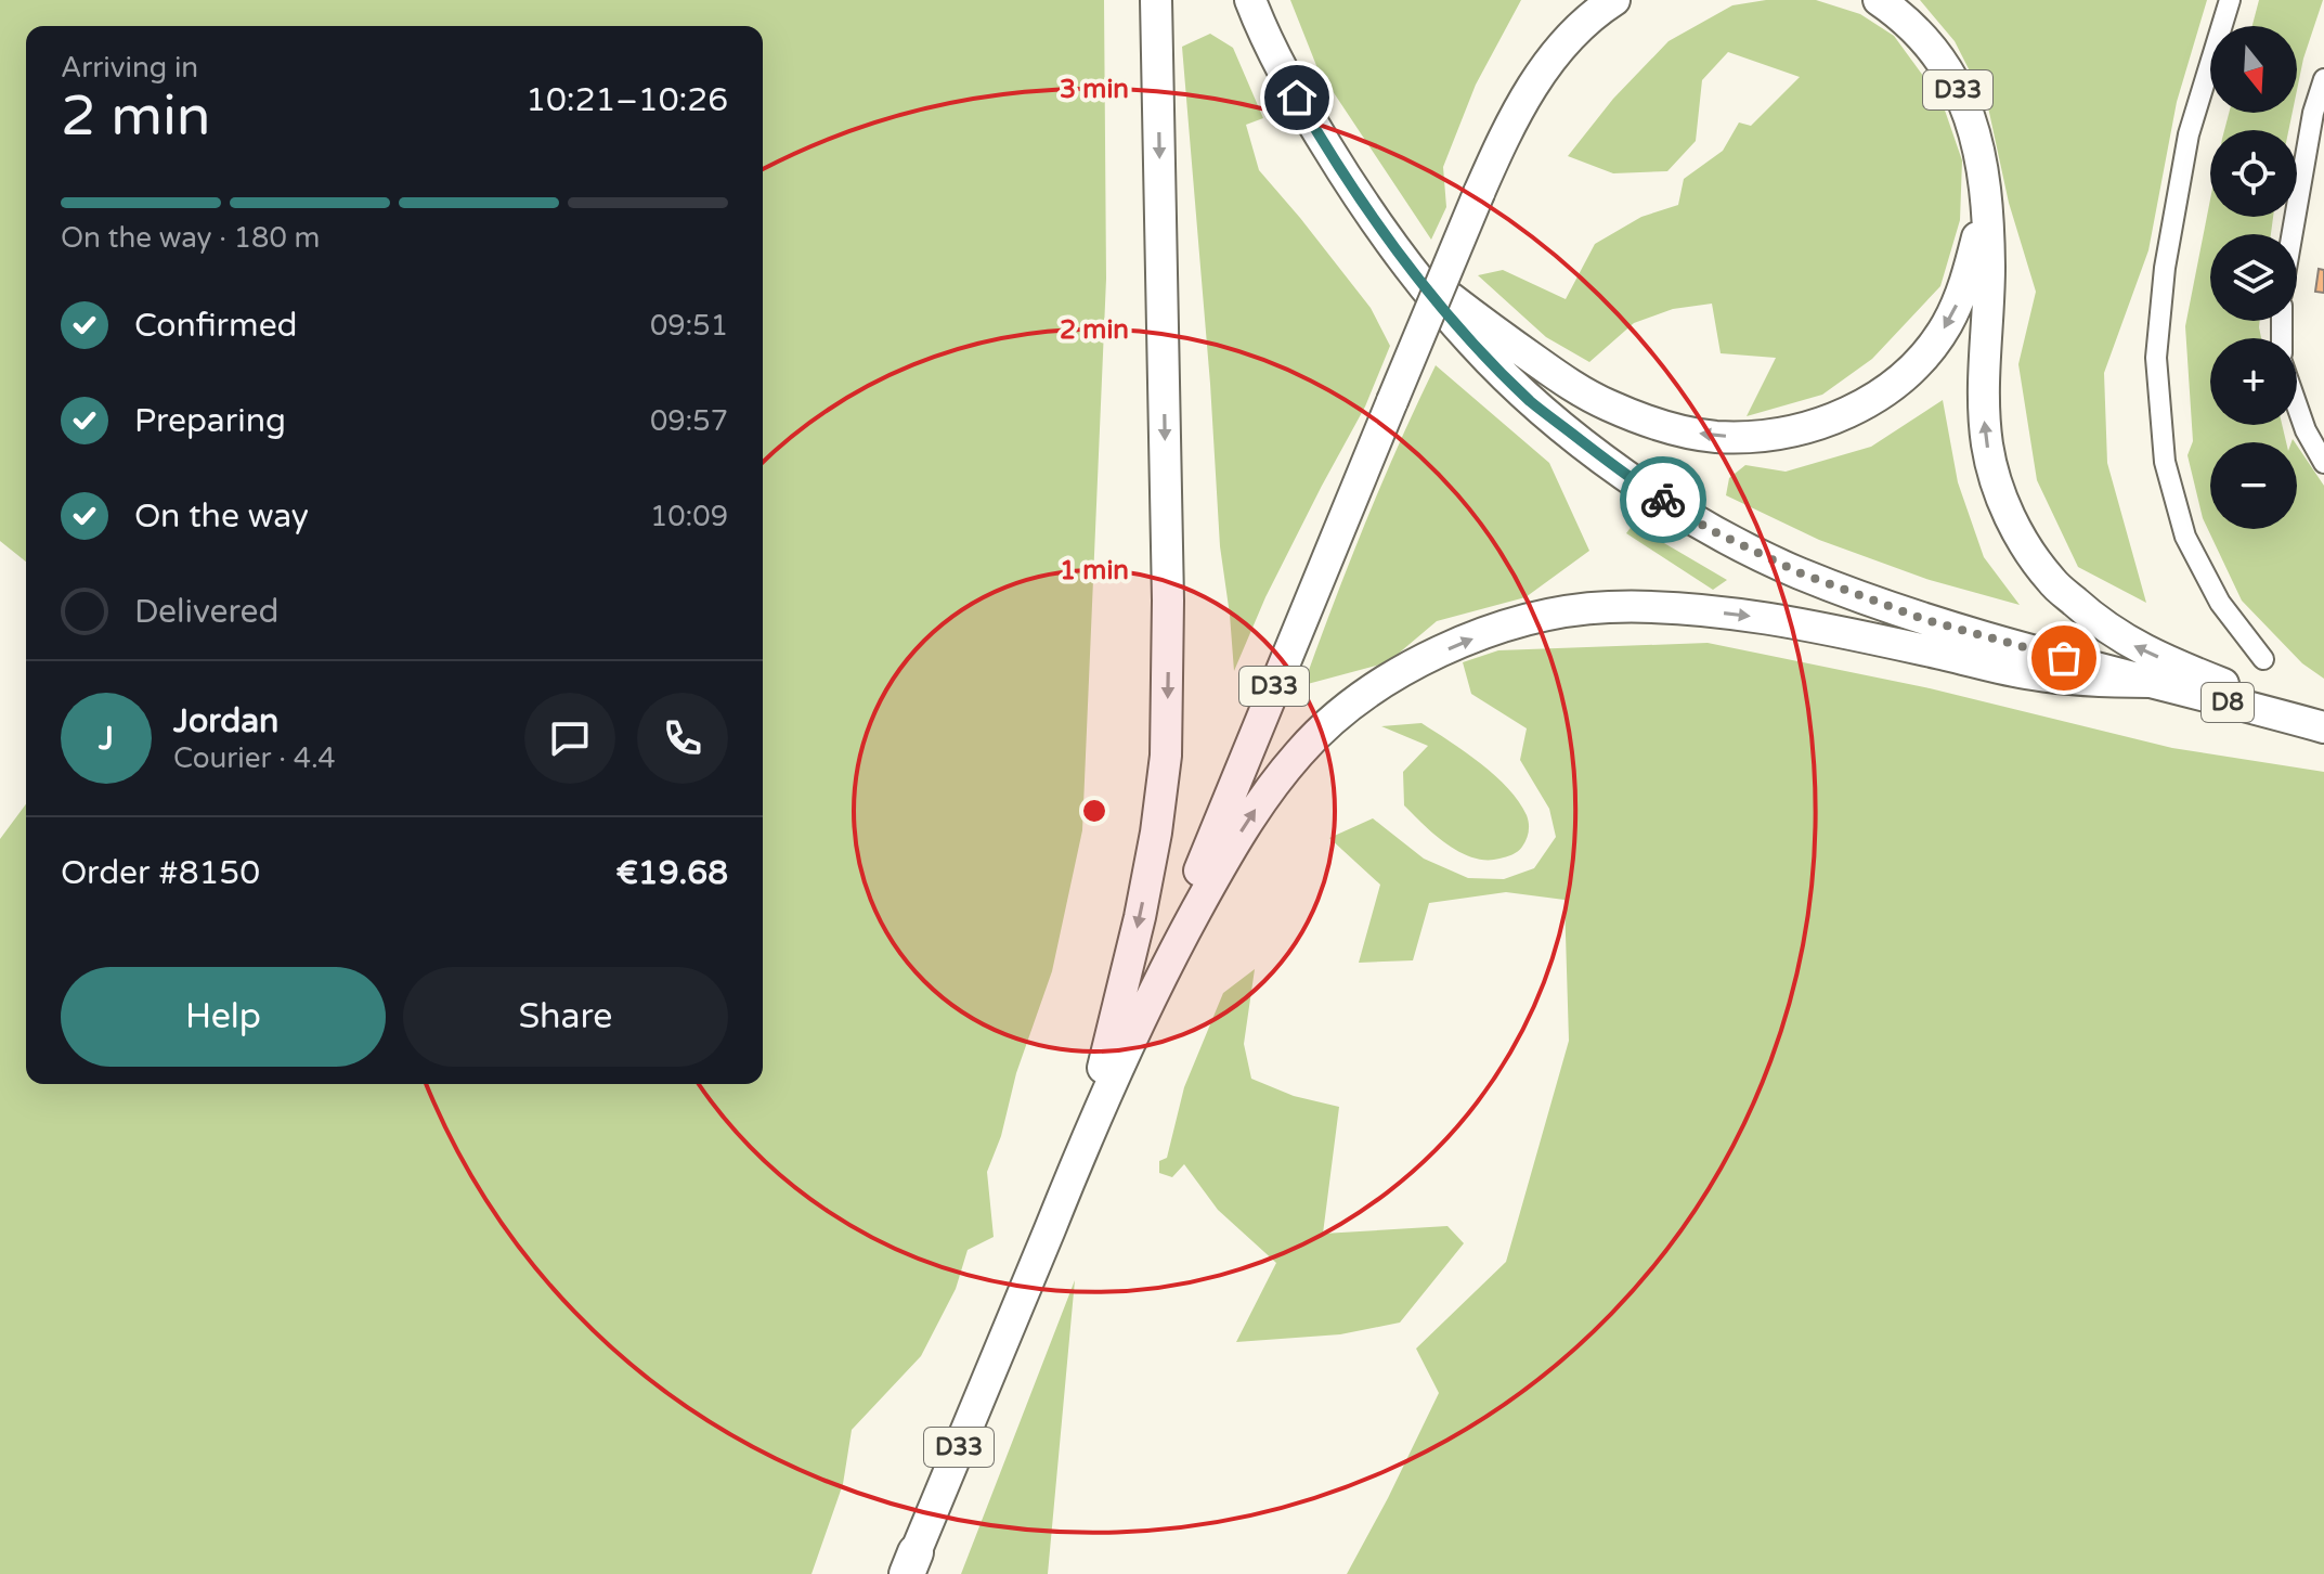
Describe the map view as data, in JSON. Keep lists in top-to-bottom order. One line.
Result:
{"streets":{"main road":["D33","D8"]},"north":"bottom","page":{"map_buttons":["+","−"],"heading":["2 min","Arriving in","10:21–10:26"],"panel":["Jordan","Courier · 4.4","Order #8150","€19.68"],"bar":"On the way · 180 m","list":[["Confirmed","09:51"],["Preparing","09:57"],["On the way","10:09"],"Delivered"],"round":"J","buttons":["Help","Share"]},"rings":["3 min","2 min","1 min"]}
